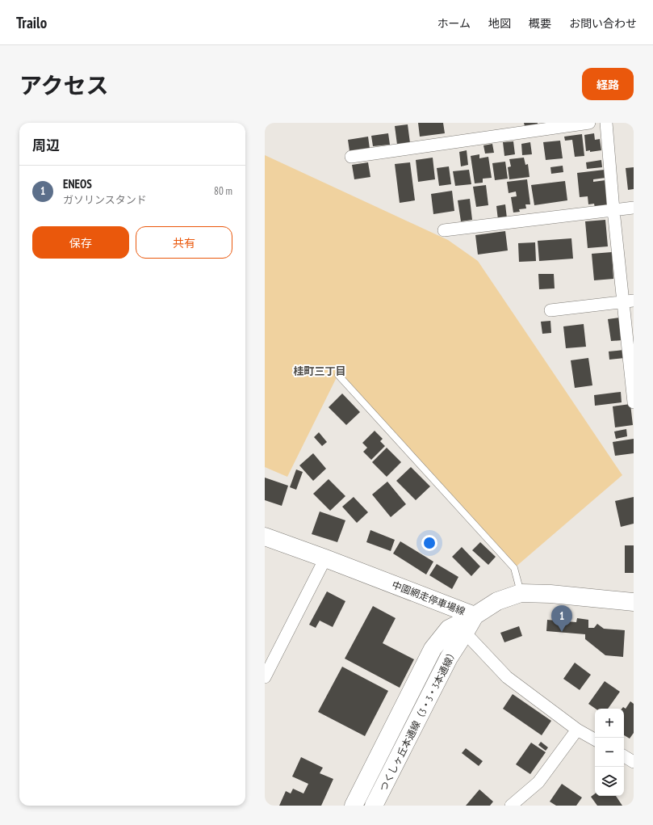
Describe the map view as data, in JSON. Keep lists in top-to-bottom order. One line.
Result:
{"streets":{"street":["中園網走停車場線","つくしヶ丘本通線（3・3・3本通線）"]},"crossings":[["中園網走停車場線","つくしヶ丘本通線（3・3・3本通線）"]],"districts":["桂町三丁目"],"page":{"header":"Trailo","nav":["ホーム","地図","概要","お問い合わせ"],"title":"アクセス","buttons":["経路",["保存","共有"]],"heading":"周辺","list":[{"mark":"1","name":"ENEOS","note":"ガソリンスタンド","value":"80 m"}],"pins":"1","map_buttons":["+","−"]}}
